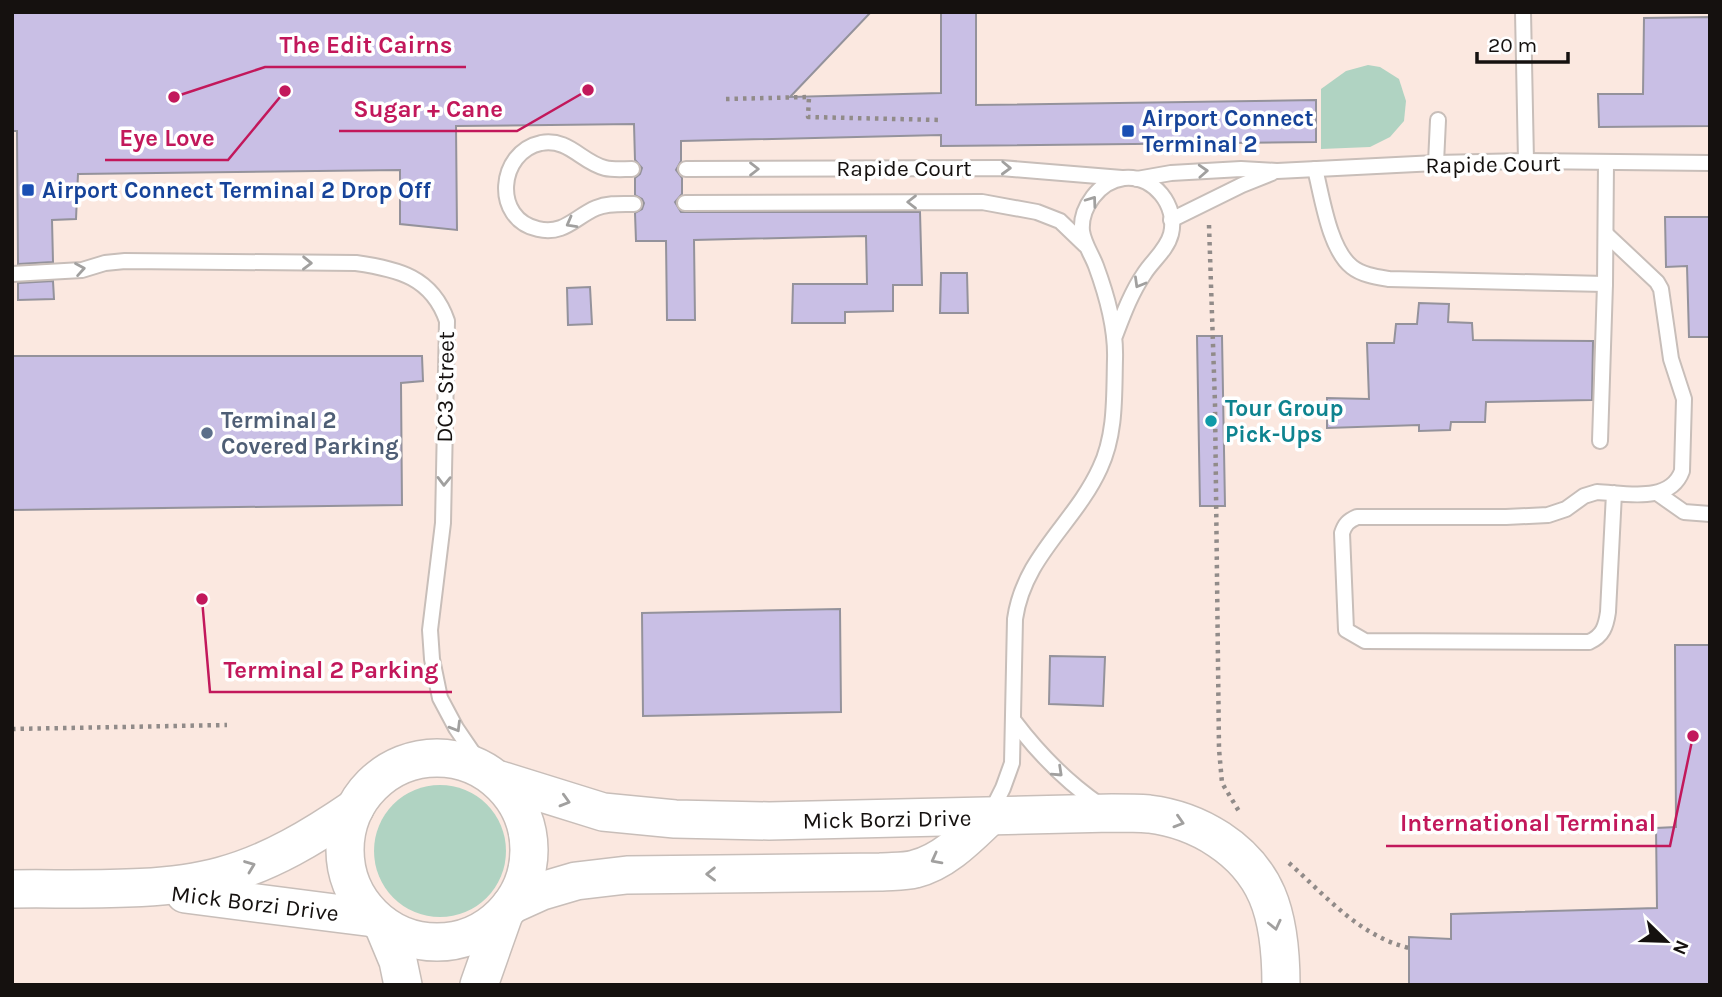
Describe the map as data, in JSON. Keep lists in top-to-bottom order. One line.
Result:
{"streets":{"street":["Mick Borzi Drive"],"lane":["Rapide Court","DC3 Street"]},"crossings":[["DC3 Street","Mick Borzi Drive"]],"places":{"other":["Sugar + Cane","Eye Love","The Edit Cairns","Tour Group Pick-Ups","Terminal 2 Covered Parking","Terminal 2 Parking","International Terminal"],"transit":["Airport Connect Terminal 2","Airport Connect Terminal 2 Drop Off"]},"scale_bar":"20 m","north":"bottom right"}
